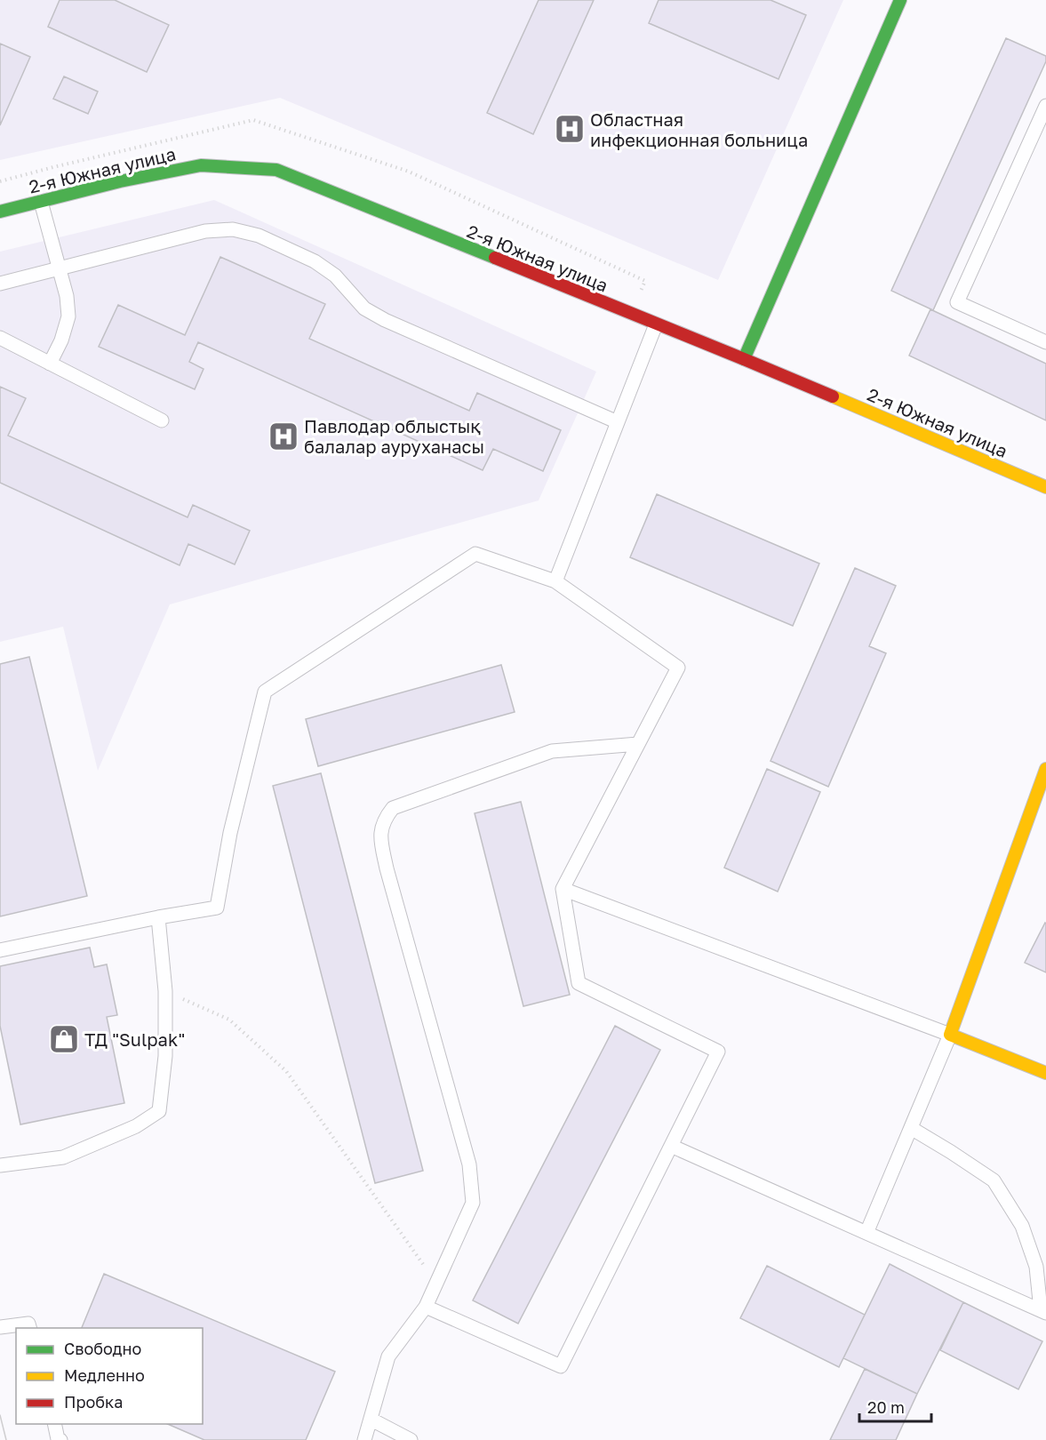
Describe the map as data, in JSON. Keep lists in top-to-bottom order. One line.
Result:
{"streets":{"street":["2-я Южная улица"]},"places":{"hospital":["Областная инфекционная больница","Павлодар облыстық балалар ауруханасы"],"shop":["ТД \"Sulpak\""]},"legend":["Свободно","Медленно","Пробка"],"scale_bar":"20 m"}
